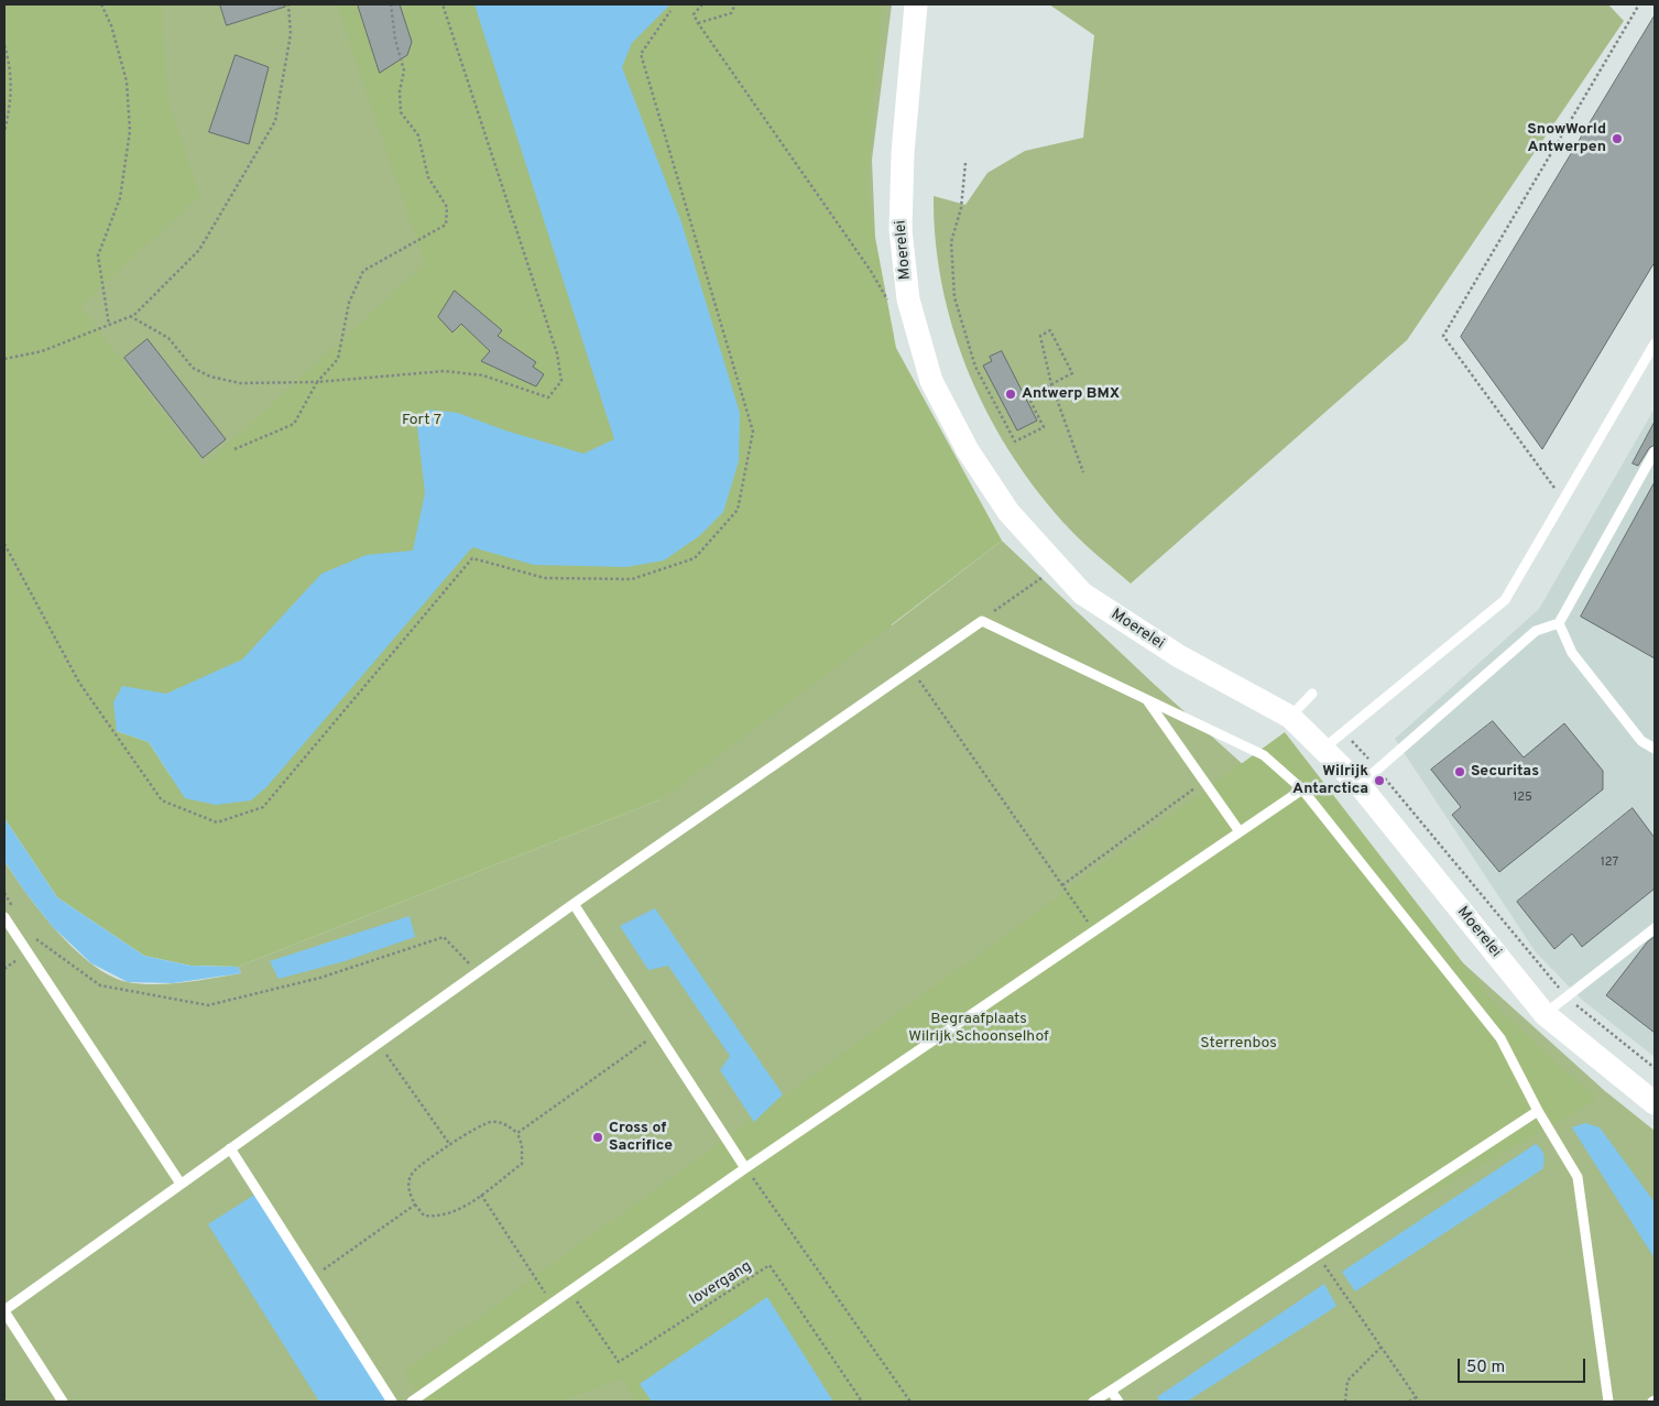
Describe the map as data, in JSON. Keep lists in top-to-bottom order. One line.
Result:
{"streets":{"street":["Moerelei"],"path":["lovergang"]},"parks":["Fort 7","Begraafplaats Wilrijk Schoonselhof","Sterrenbos"],"places":["SnowWorld Antwerpen","Antwerp BMX","Securitas","Wilrijk Antarctica","Cross of Sacrifice"],"house_numbers":["125","127"],"scale_bar":"50 m"}
